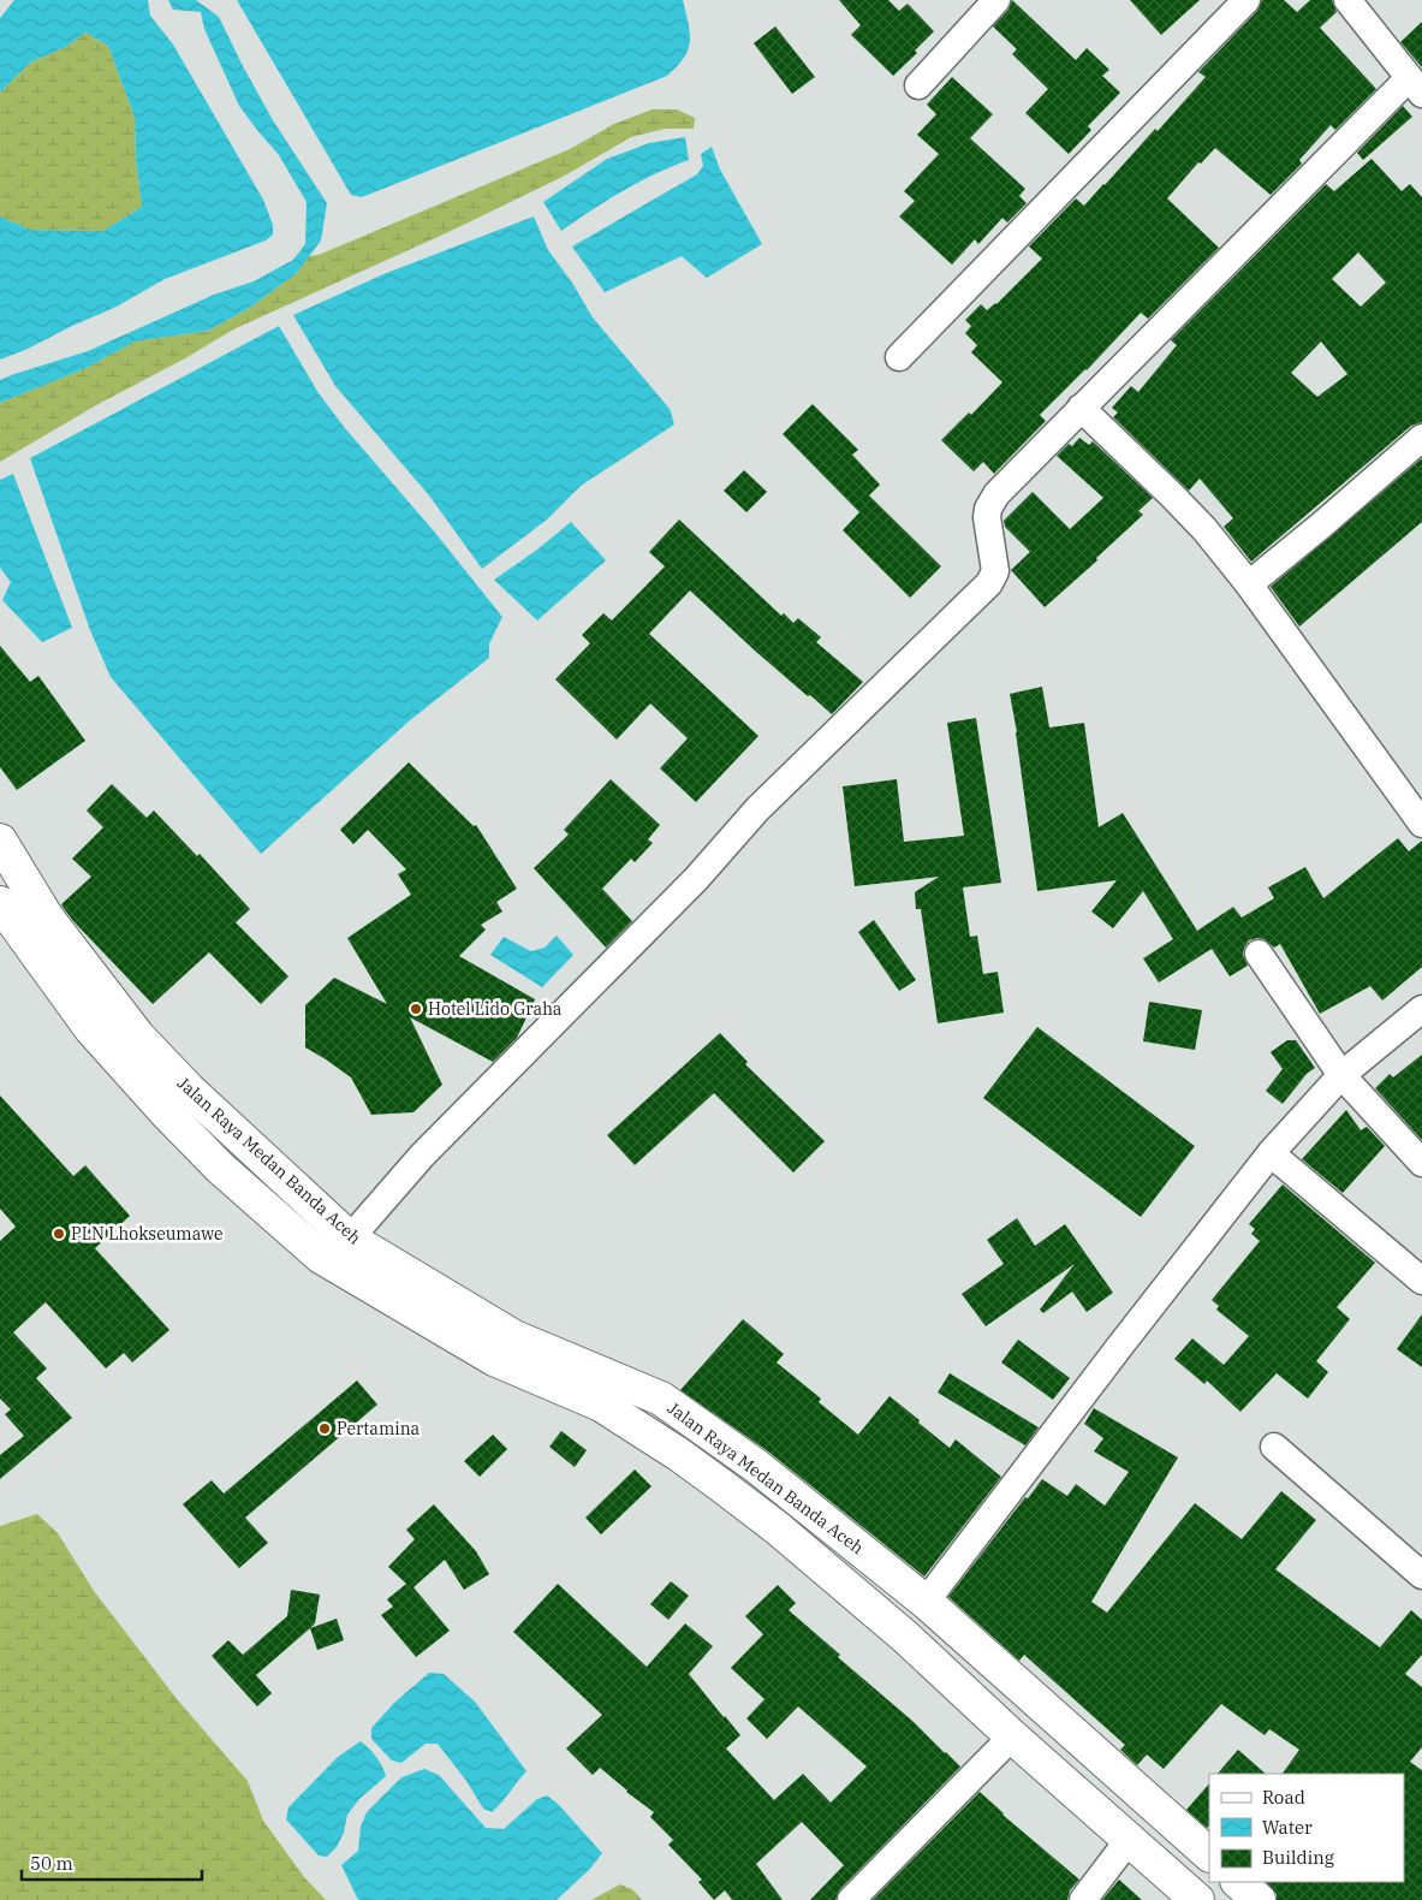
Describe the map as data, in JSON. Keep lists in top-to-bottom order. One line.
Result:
{"streets":{"highway":["Jalan Raya Medan Banda Aceh"]},"places":["Hotel Lido Graha","PLN Lhokseumawe","Pertamina"],"legend":["Road","Water","Building"],"scale_bar":"50 m"}
